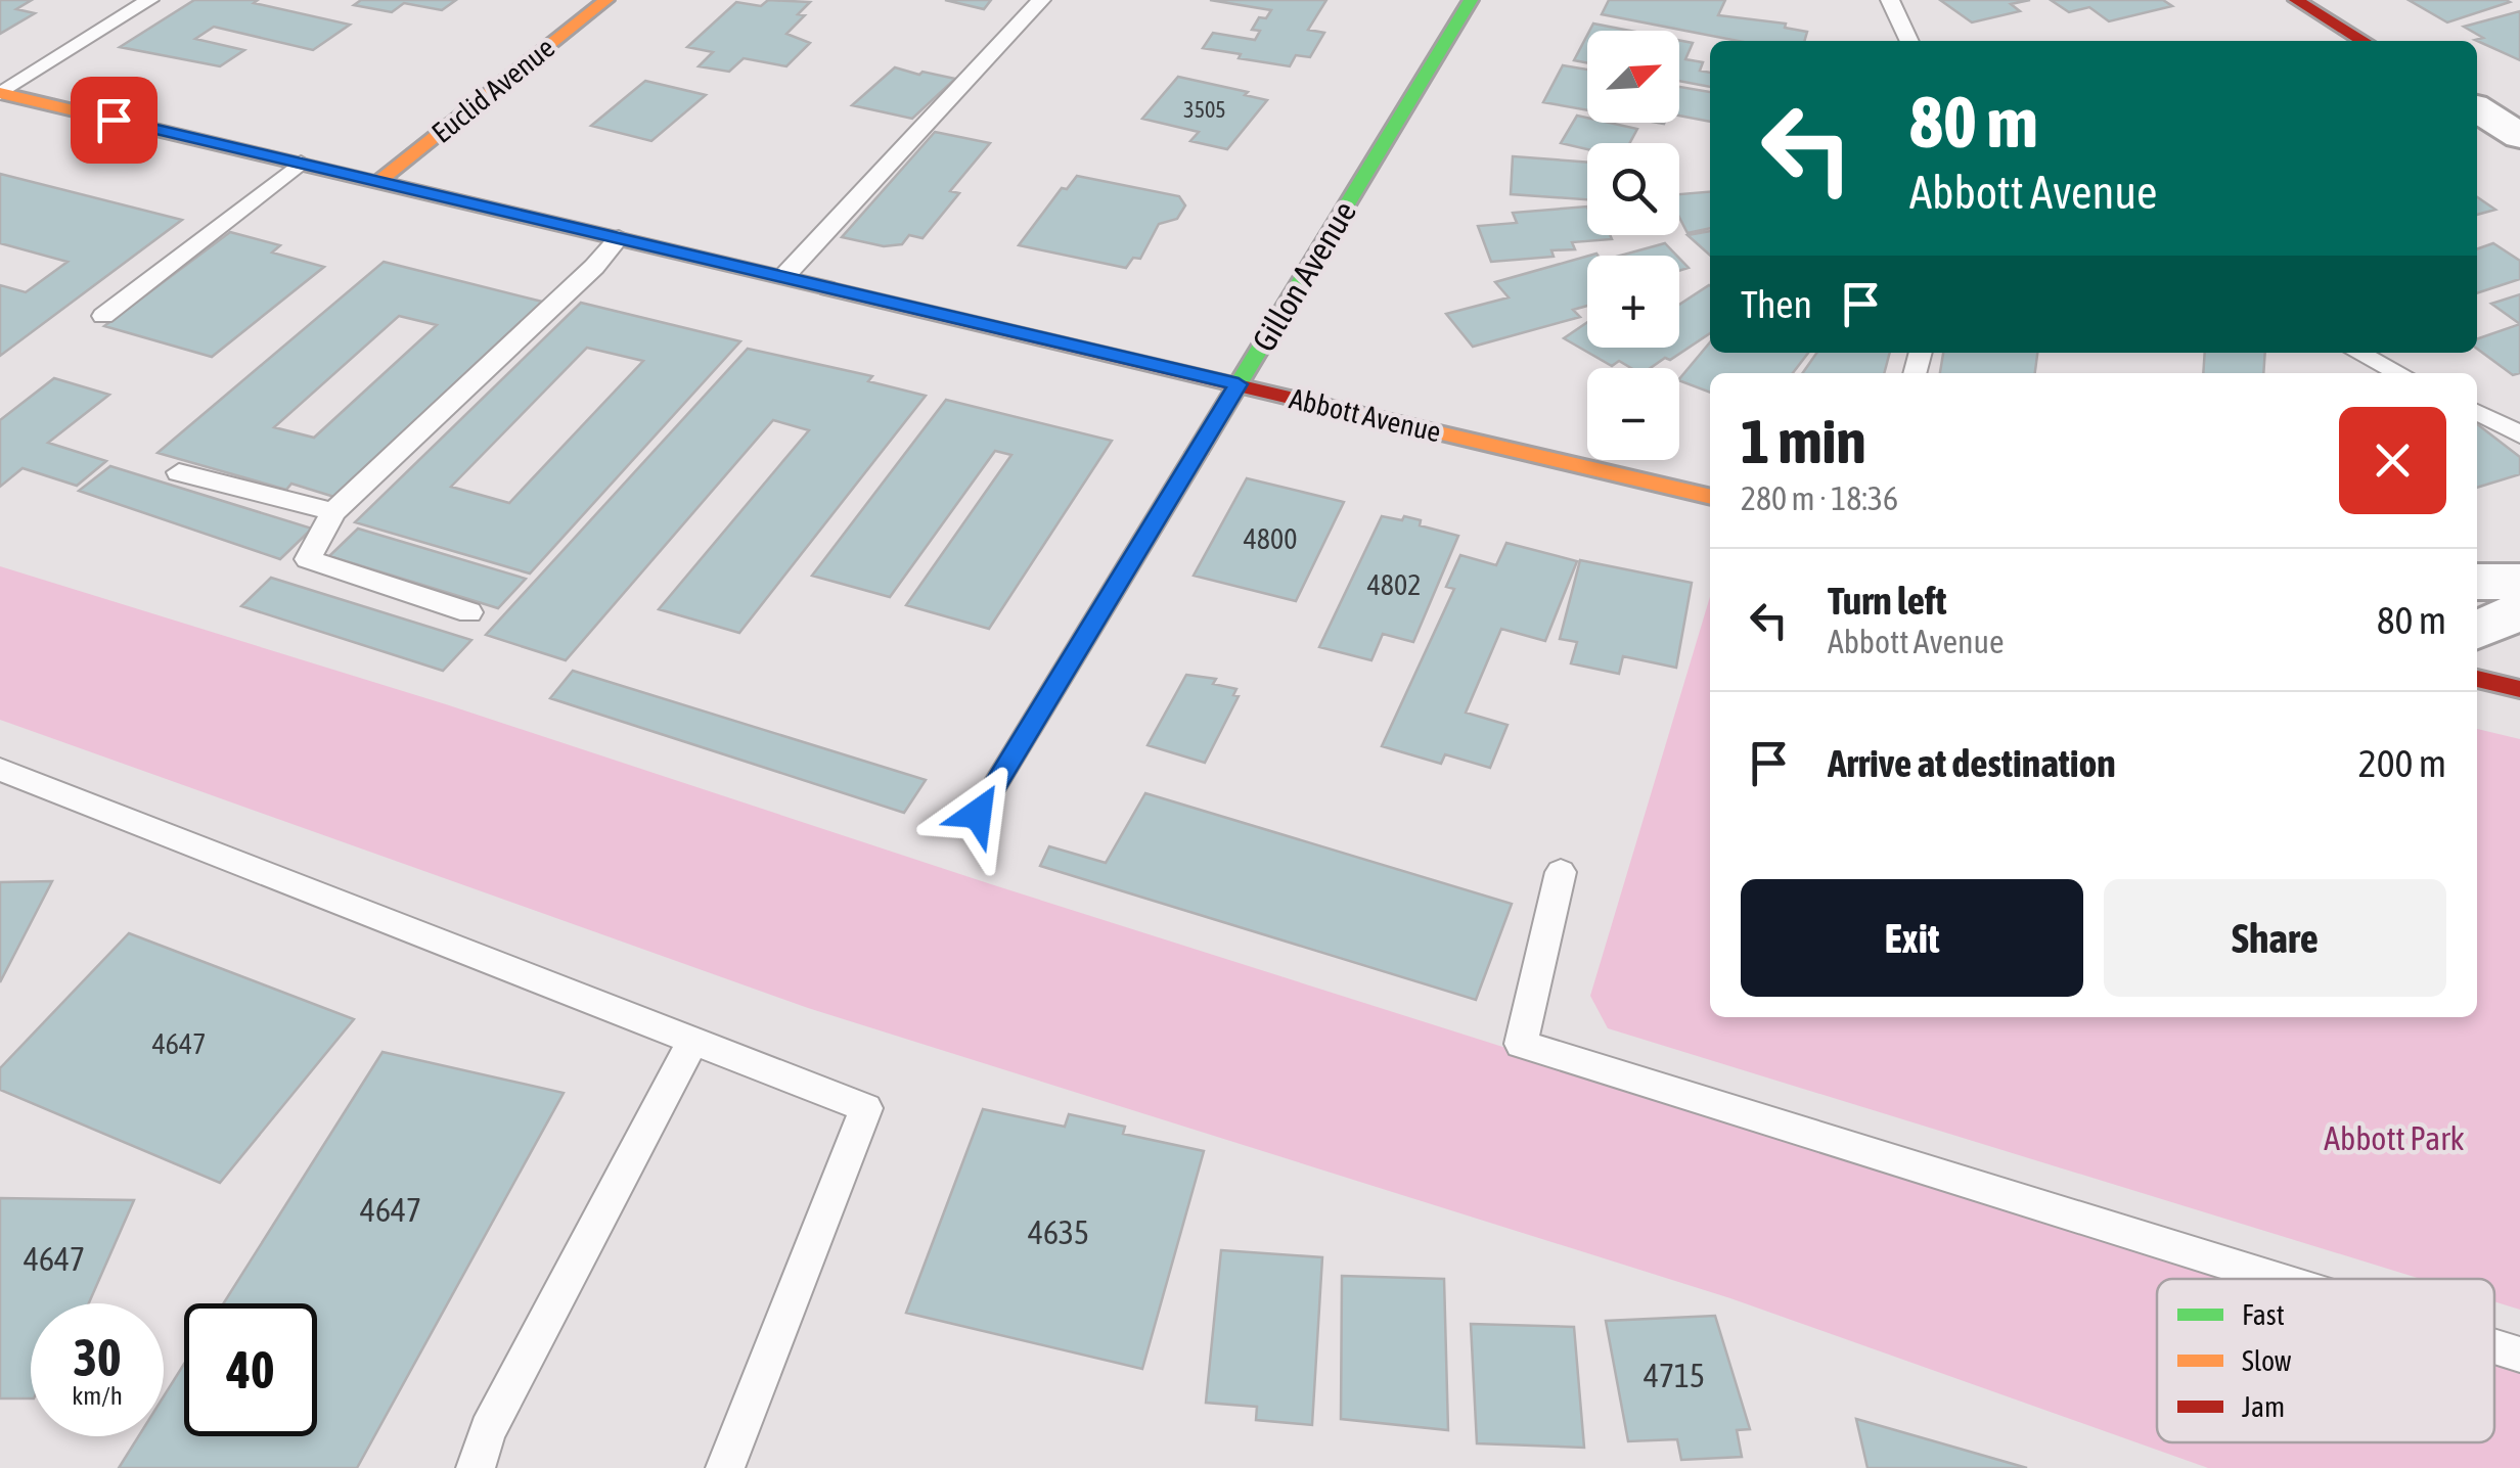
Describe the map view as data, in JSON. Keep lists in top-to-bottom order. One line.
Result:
{"streets":{"street":["Euclid Avenue","Gillon Avenue","Abbott Avenue"]},"crossings":[["Euclid Avenue","Abbott Avenue"],["Gillon Avenue","Abbott Avenue"]],"parks":["Abbott Park"],"house_numbers":["3505","4800","4802","4647","4647","4635","4647","4715"],"legend":["Fast","Slow","Jam"],"north":"top right","page":{"map_buttons":["+","−"],"turn":["80 m","Abbott Avenue"],"then":"Then","heading":["1 min","280 m · 18:36"],"list":[{"name":"Turn left","note":"Abbott Avenue","value":"80 m"},{"name":"Arrive at destination","value":"200 m"}],"buttons":["Exit","Share"],"speed":"30 km/h","limit":"40"}}
